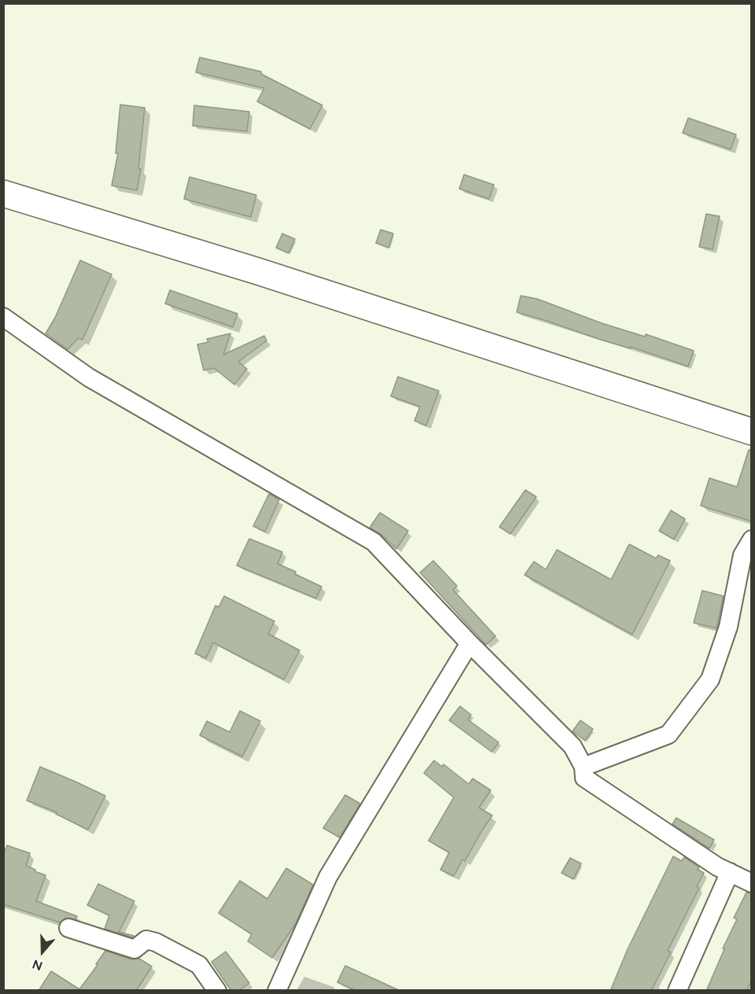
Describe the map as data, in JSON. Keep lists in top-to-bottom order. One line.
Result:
{"north":"bottom"}
